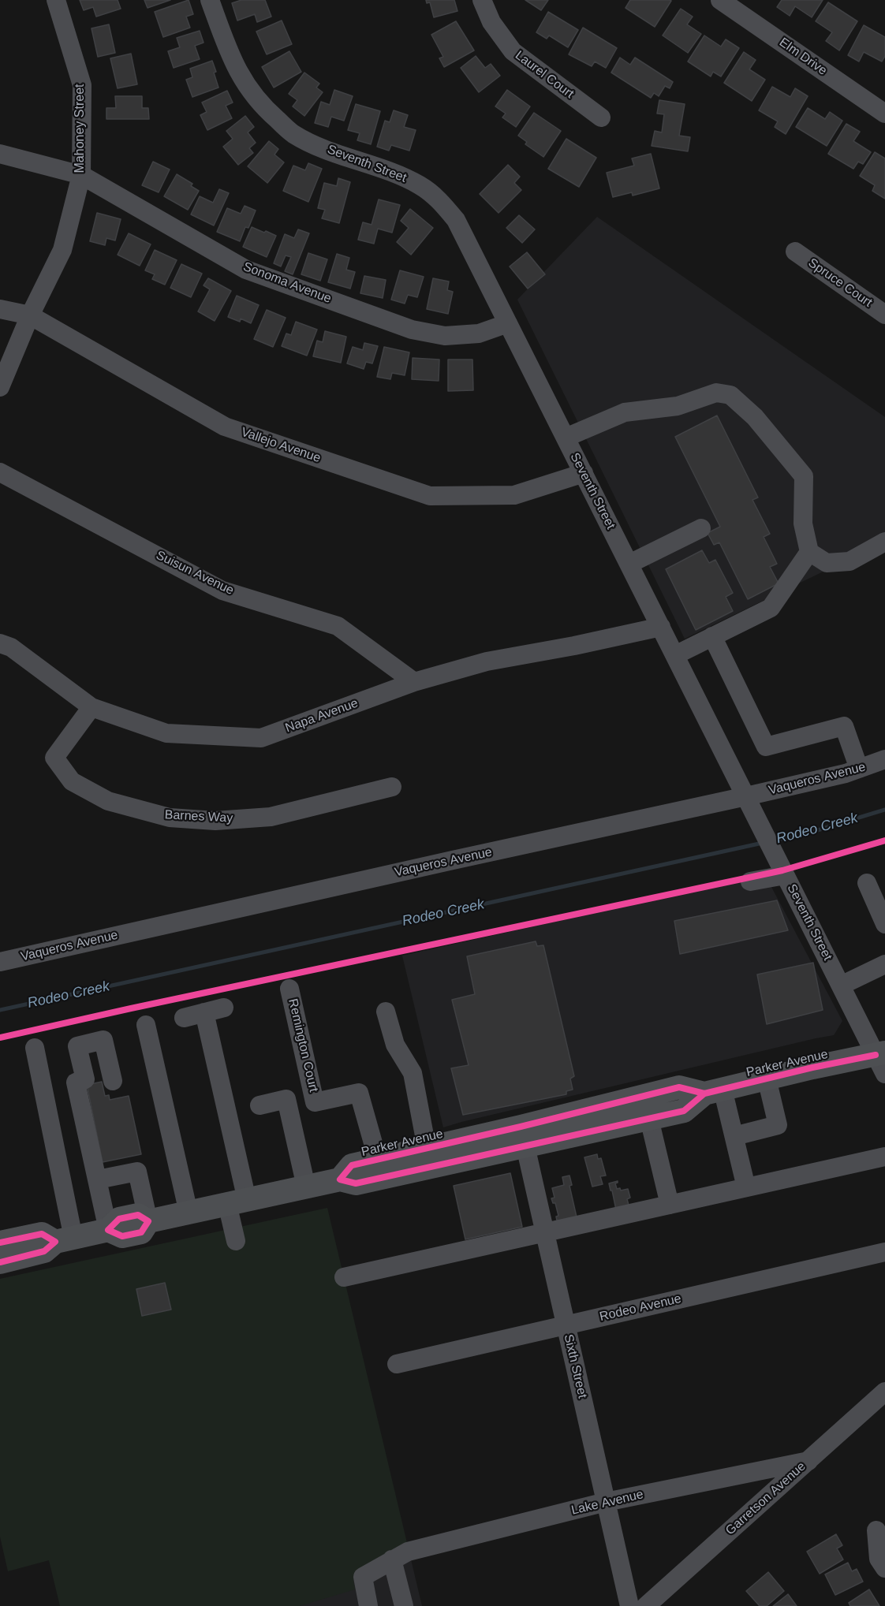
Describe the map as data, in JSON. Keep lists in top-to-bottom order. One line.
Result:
{"streets":{"main road":["Parker Avenue"],"street":["Elm Drive","Laurel Court","Mahoney Street","Seventh Street","Sonoma Avenue","Spruce Court","Vallejo Avenue","Suisun Avenue","Napa Avenue","Vaqueros Avenue","Barnes Way","Remington Court","Rodeo Avenue","Sixth Street","Garretson Avenue","Lake Avenue"]},"crossings":[["Mahoney Street","Sonoma Avenue"],["Mahoney Street","Vallejo Avenue"],["Seventh Street","Sonoma Avenue"],["Seventh Street","Vallejo Avenue"],["Seventh Street","Napa Avenue"],["Seventh Street","Vaqueros Avenue"],["Seventh Street","Parker Avenue"],["Suisun Avenue","Napa Avenue"],["Napa Avenue","Barnes Way"],["Remington Court","Parker Avenue"],["Parker Avenue","Sixth Street"],["Rodeo Avenue","Sixth Street"],["Sixth Street","Lake Avenue"],["Garretson Avenue","Lake Avenue"]],"water":["Rodeo Creek"]}
